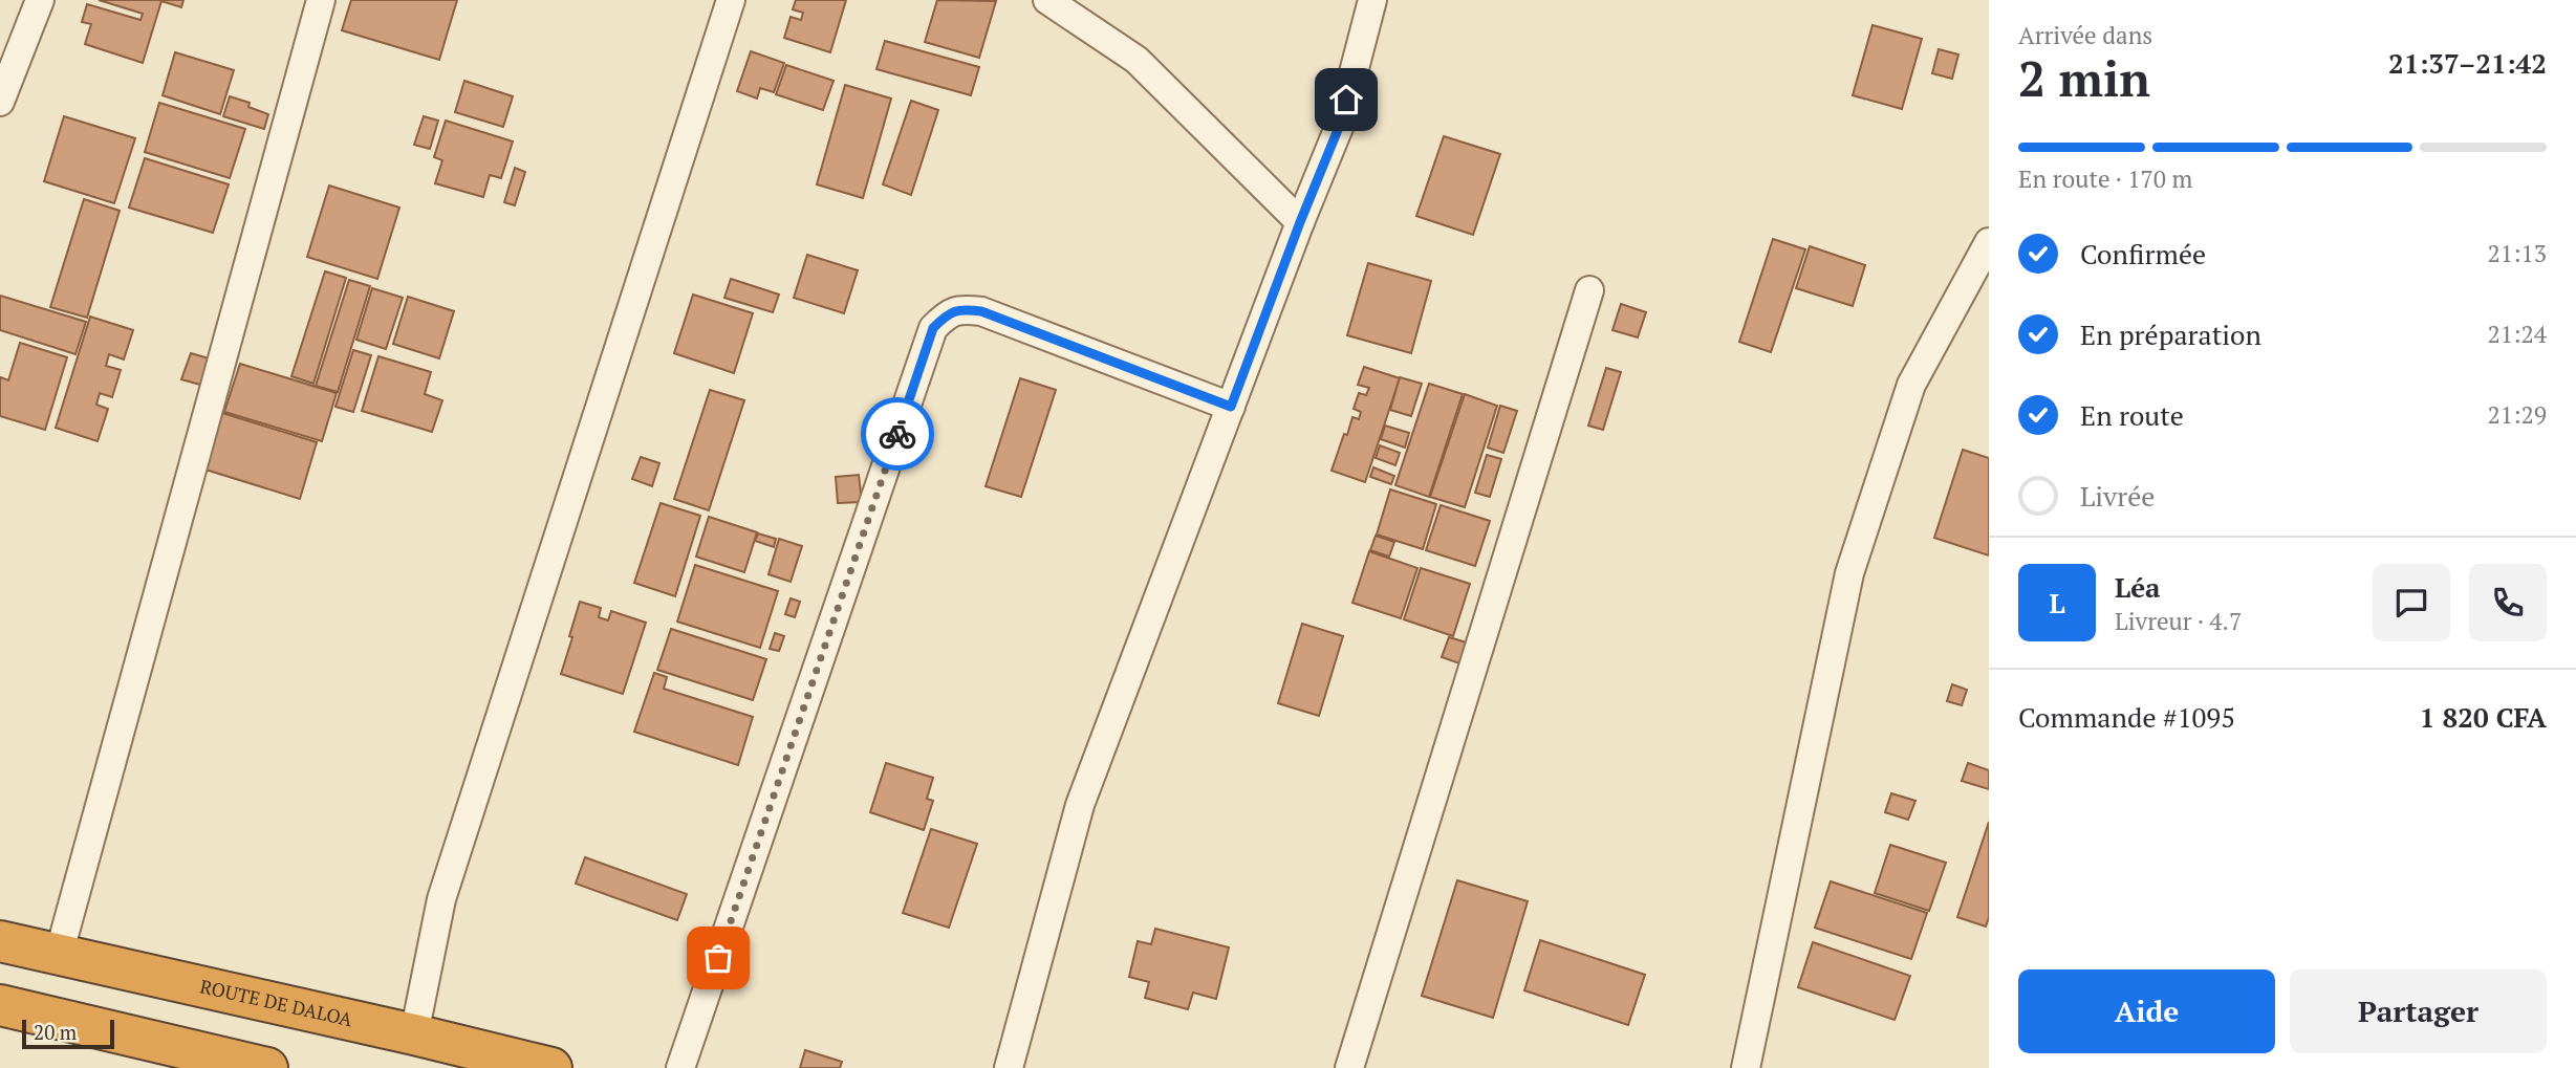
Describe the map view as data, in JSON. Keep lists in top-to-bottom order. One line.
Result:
{"streets":{"highway":["ROUTE DE DALOA"]},"scale_bar":"20 m","page":{"heading":["2 min","Arrivée dans","21:37–21:42"],"panel":["Léa","Livreur · 4.7","Commande #1095","1 820 CFA"],"bar":"En route · 170 m","list":[["Confirmée","21:13"],["En préparation","21:24"],["En route","21:29"],"Livrée"],"round":"L","buttons":["Aide","Partager"],"scale":"20 m"}}
